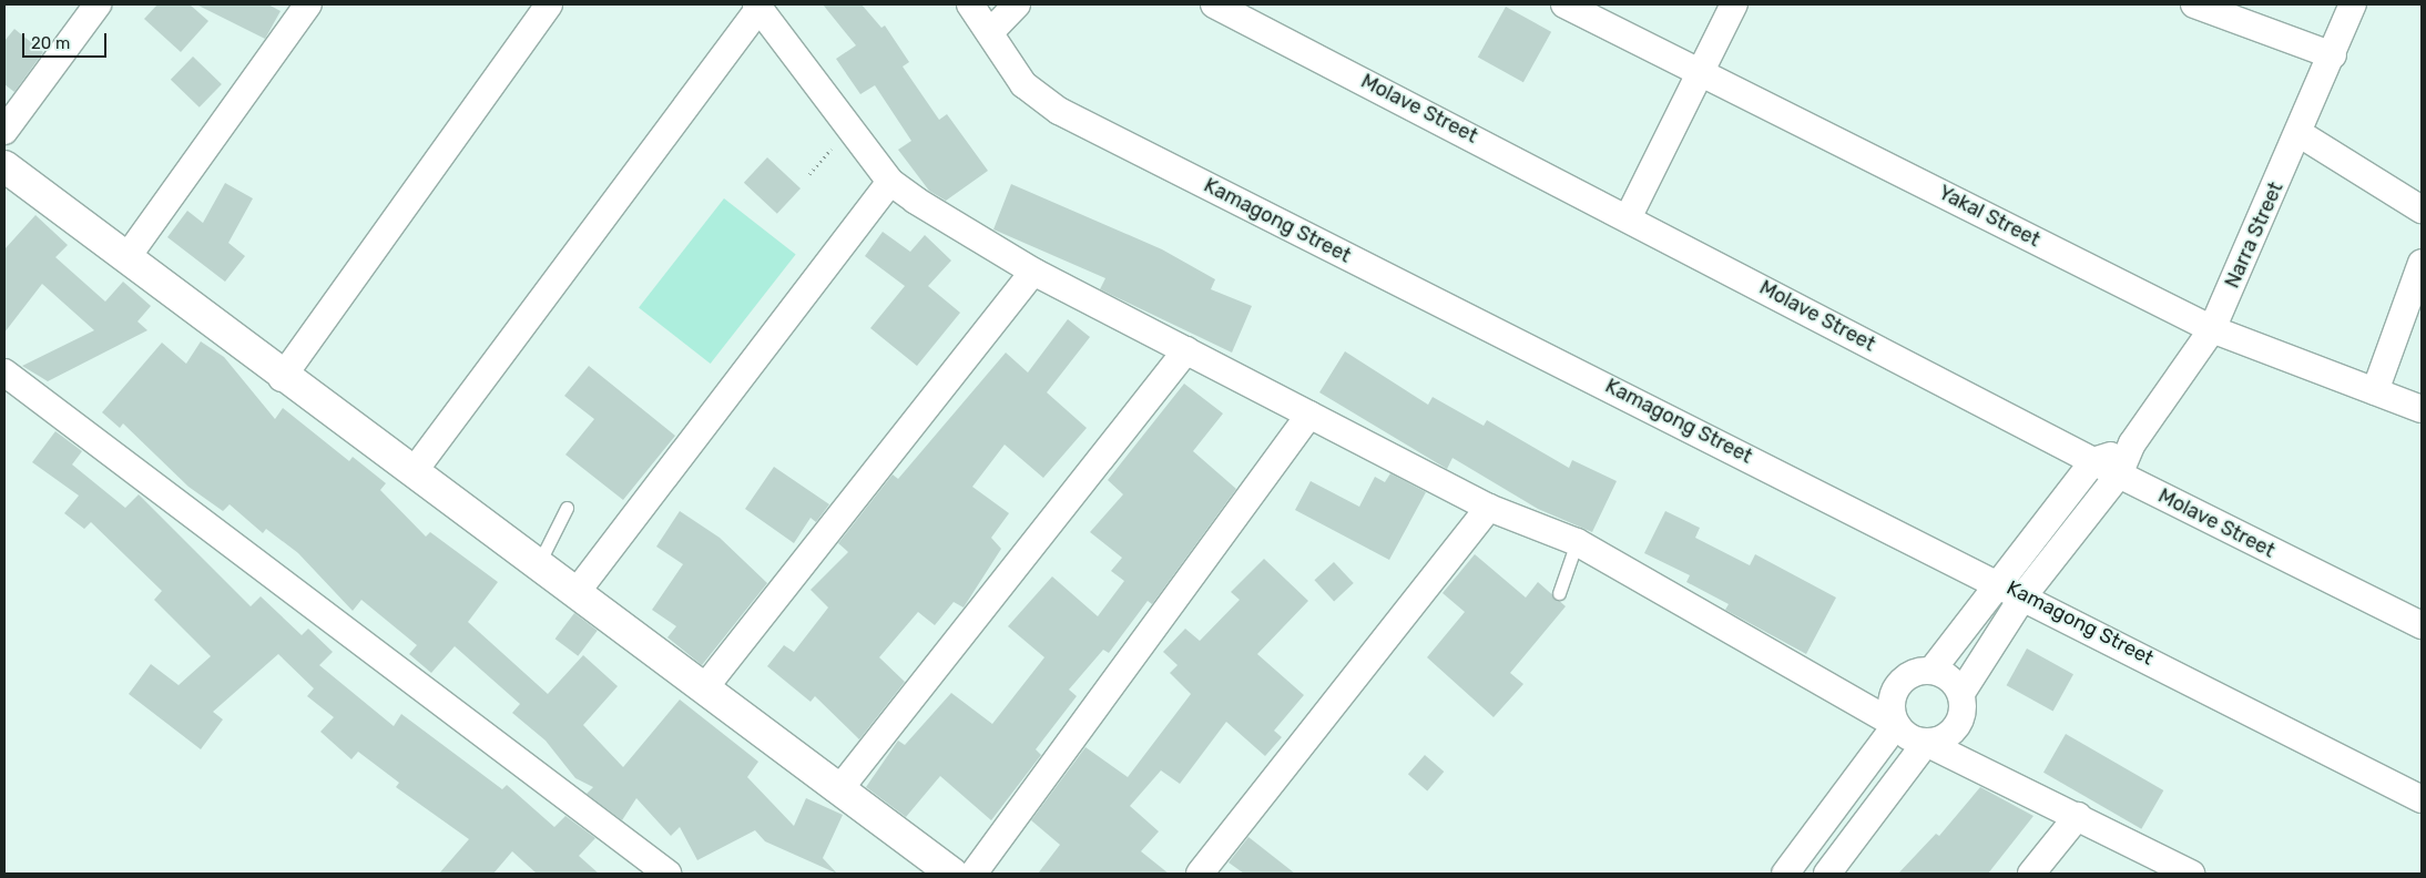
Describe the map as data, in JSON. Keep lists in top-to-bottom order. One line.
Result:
{"streets":{"street":["Molave Street","Yakal Street","Kamagong Street","Narra Street"]},"crossings":[["Molave Street","Narra Street"],["Yakal Street","Narra Street"],["Kamagong Street","Narra Street"]],"scale_bar":"20 m"}
